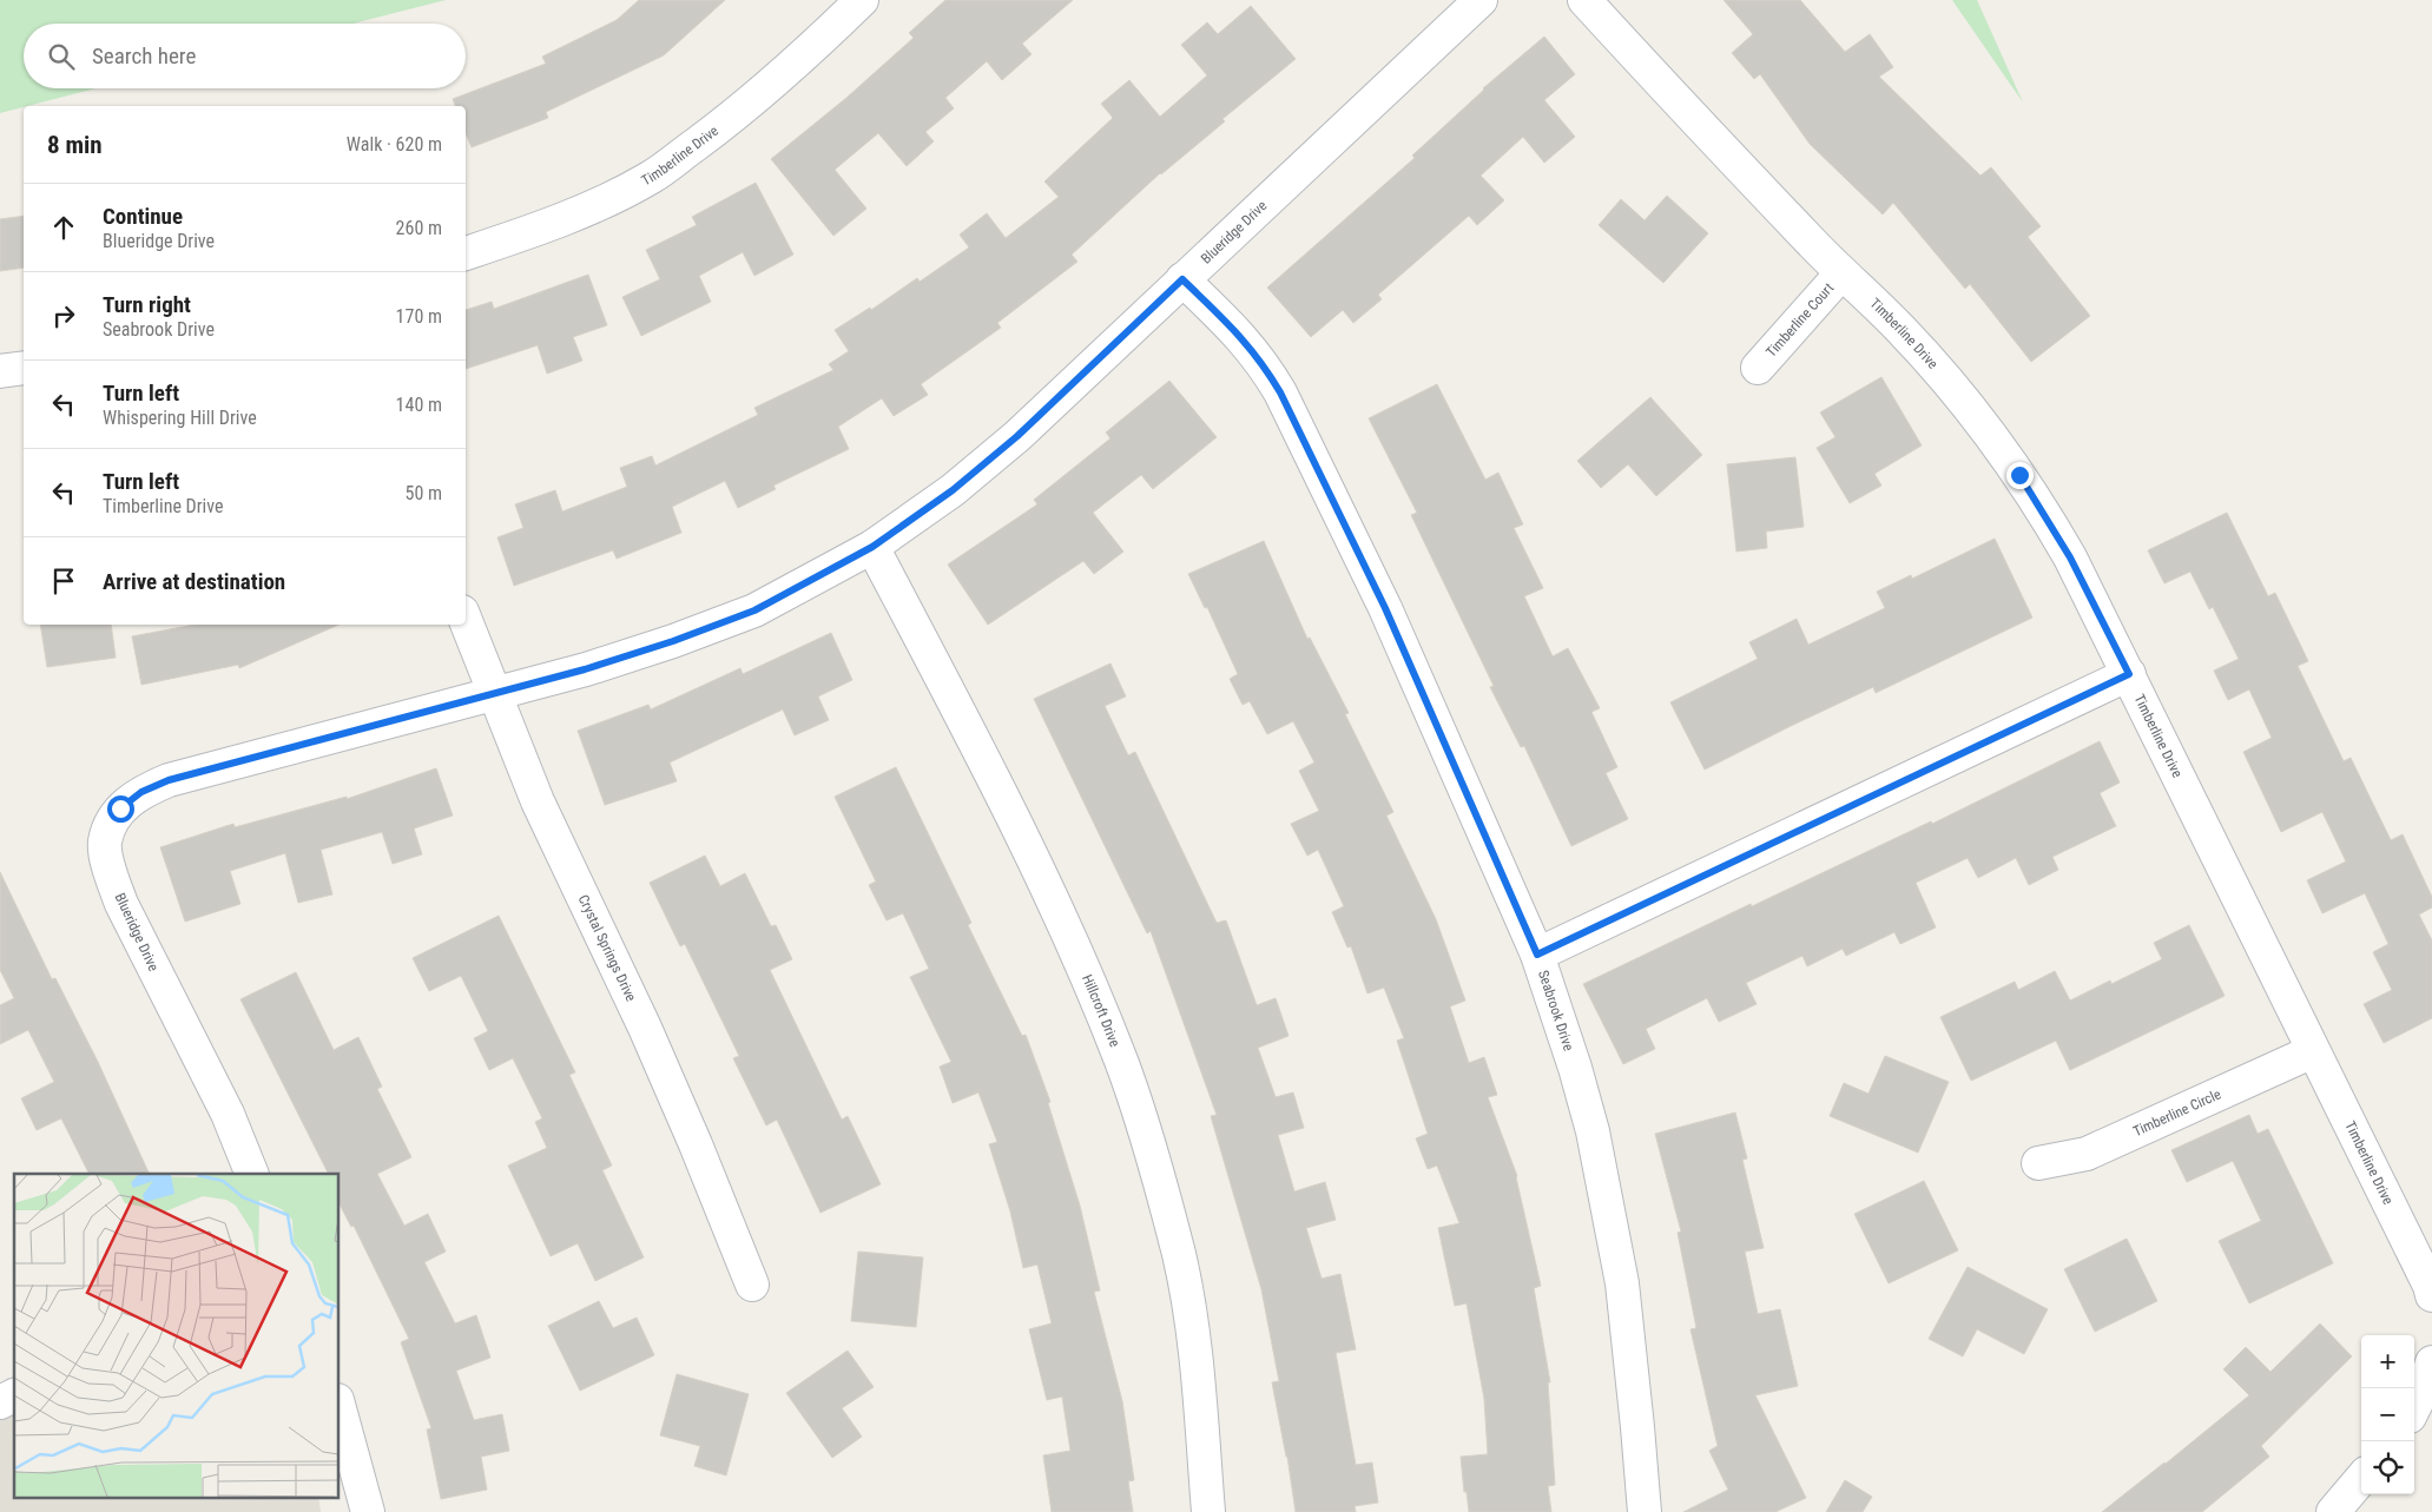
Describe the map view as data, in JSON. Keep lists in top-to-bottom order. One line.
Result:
{"streets":{"street":["Timberline Drive","Blueridge Drive","Timberline Court","Crystal Springs Drive","Hillcroft Drive","Seabrook Drive","Timberline Circle"]},"crossings":[["Timberline Drive","Timberline Court"],["Timberline Drive","Timberline Circle"],["Blueridge Drive","Crystal Springs Drive"],["Blueridge Drive","Hillcroft Drive"],["Blueridge Drive","Seabrook Drive"]],"page":{"search":"Search here","heading":["8 min","Walk · 620 m"],"list":[["Continue","Blueridge Drive","260 m"],["Turn right","Seabrook Drive","170 m"],["Turn left","Whispering Hill Drive","140 m"],["Turn left","Timberline Drive","50 m"],"Arrive at destination"],"map_buttons":["+","−"]}}
